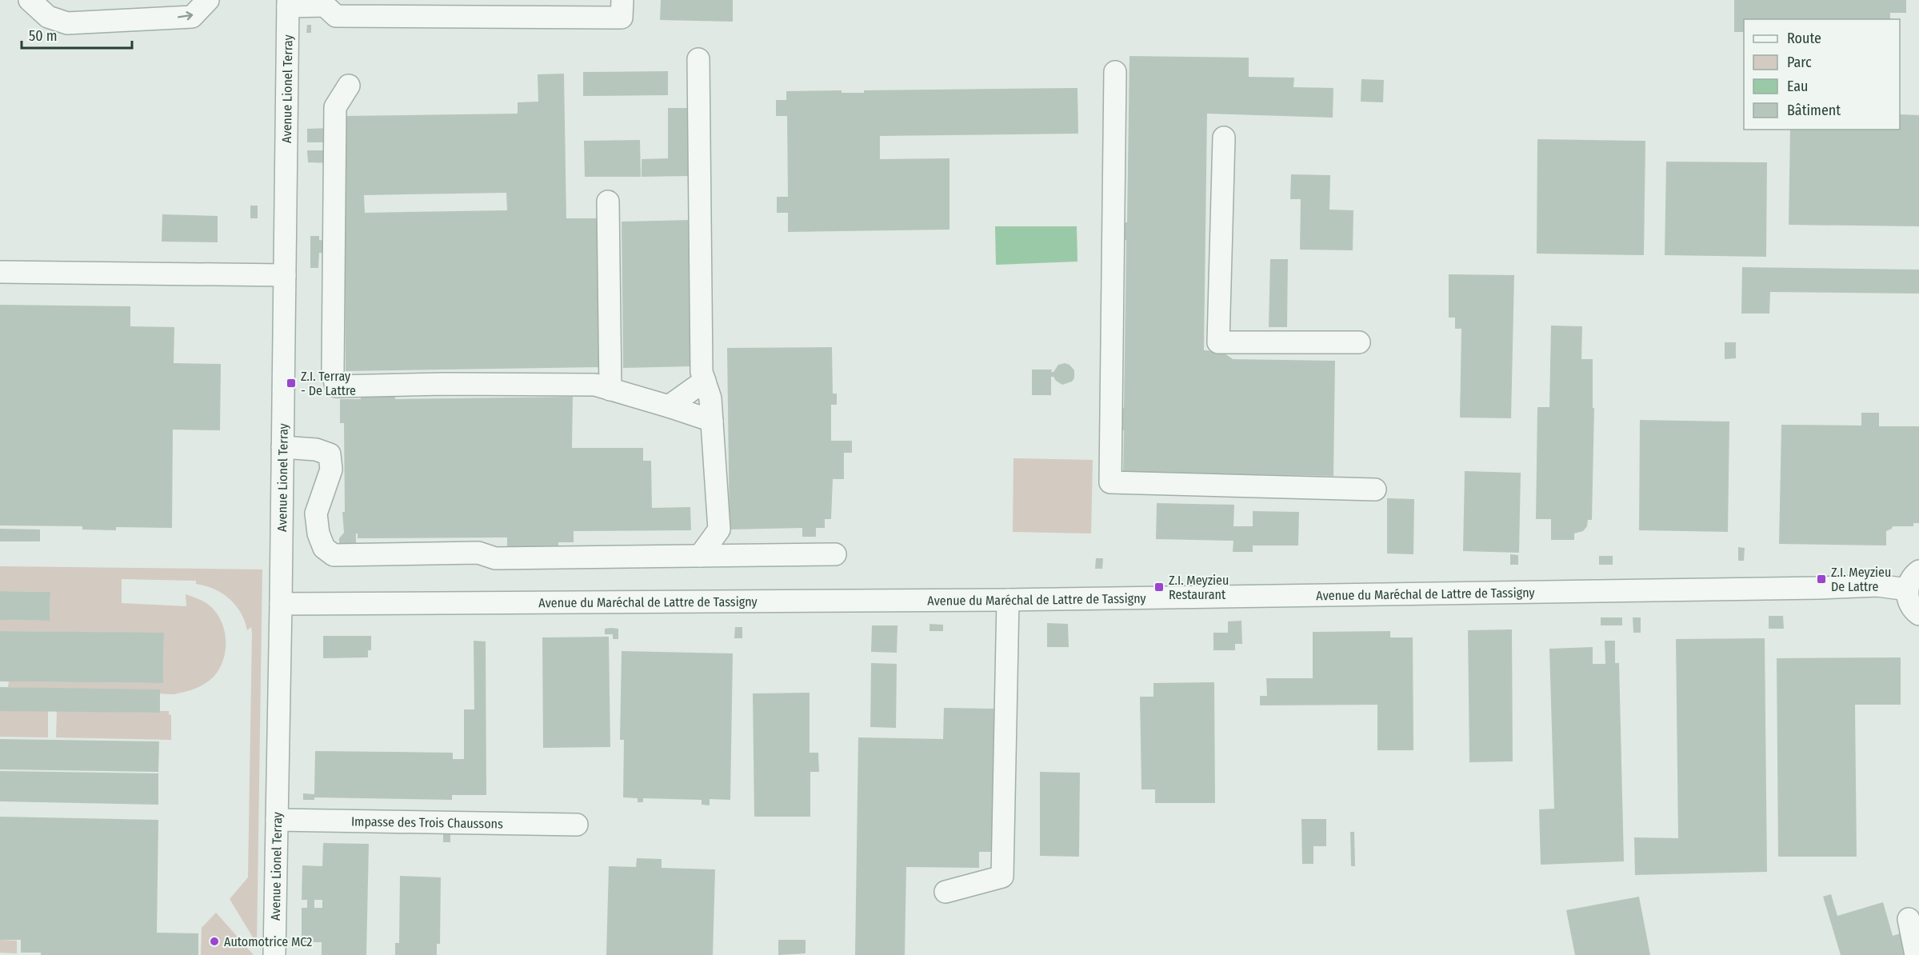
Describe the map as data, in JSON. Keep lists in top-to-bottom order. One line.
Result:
{"streets":{"street":["Avenue Lionel Terray","Avenue du Maréchal de Lattre de Tassigny","Impasse des Trois Chaussons"]},"crossings":[["Avenue Lionel Terray","Avenue du Maréchal de Lattre de Tassigny"],["Avenue Lionel Terray","Impasse des Trois Chaussons"]],"places":{"transit":["Z.I. Terray - De Lattre","Z.I. Meyzieu De Lattre","Z.I. Meyzieu Restaurant"],"other":["Automotrice MC2"]},"legend":["Route","Parc","Eau","Bâtiment"],"scale_bar":"50 m"}
